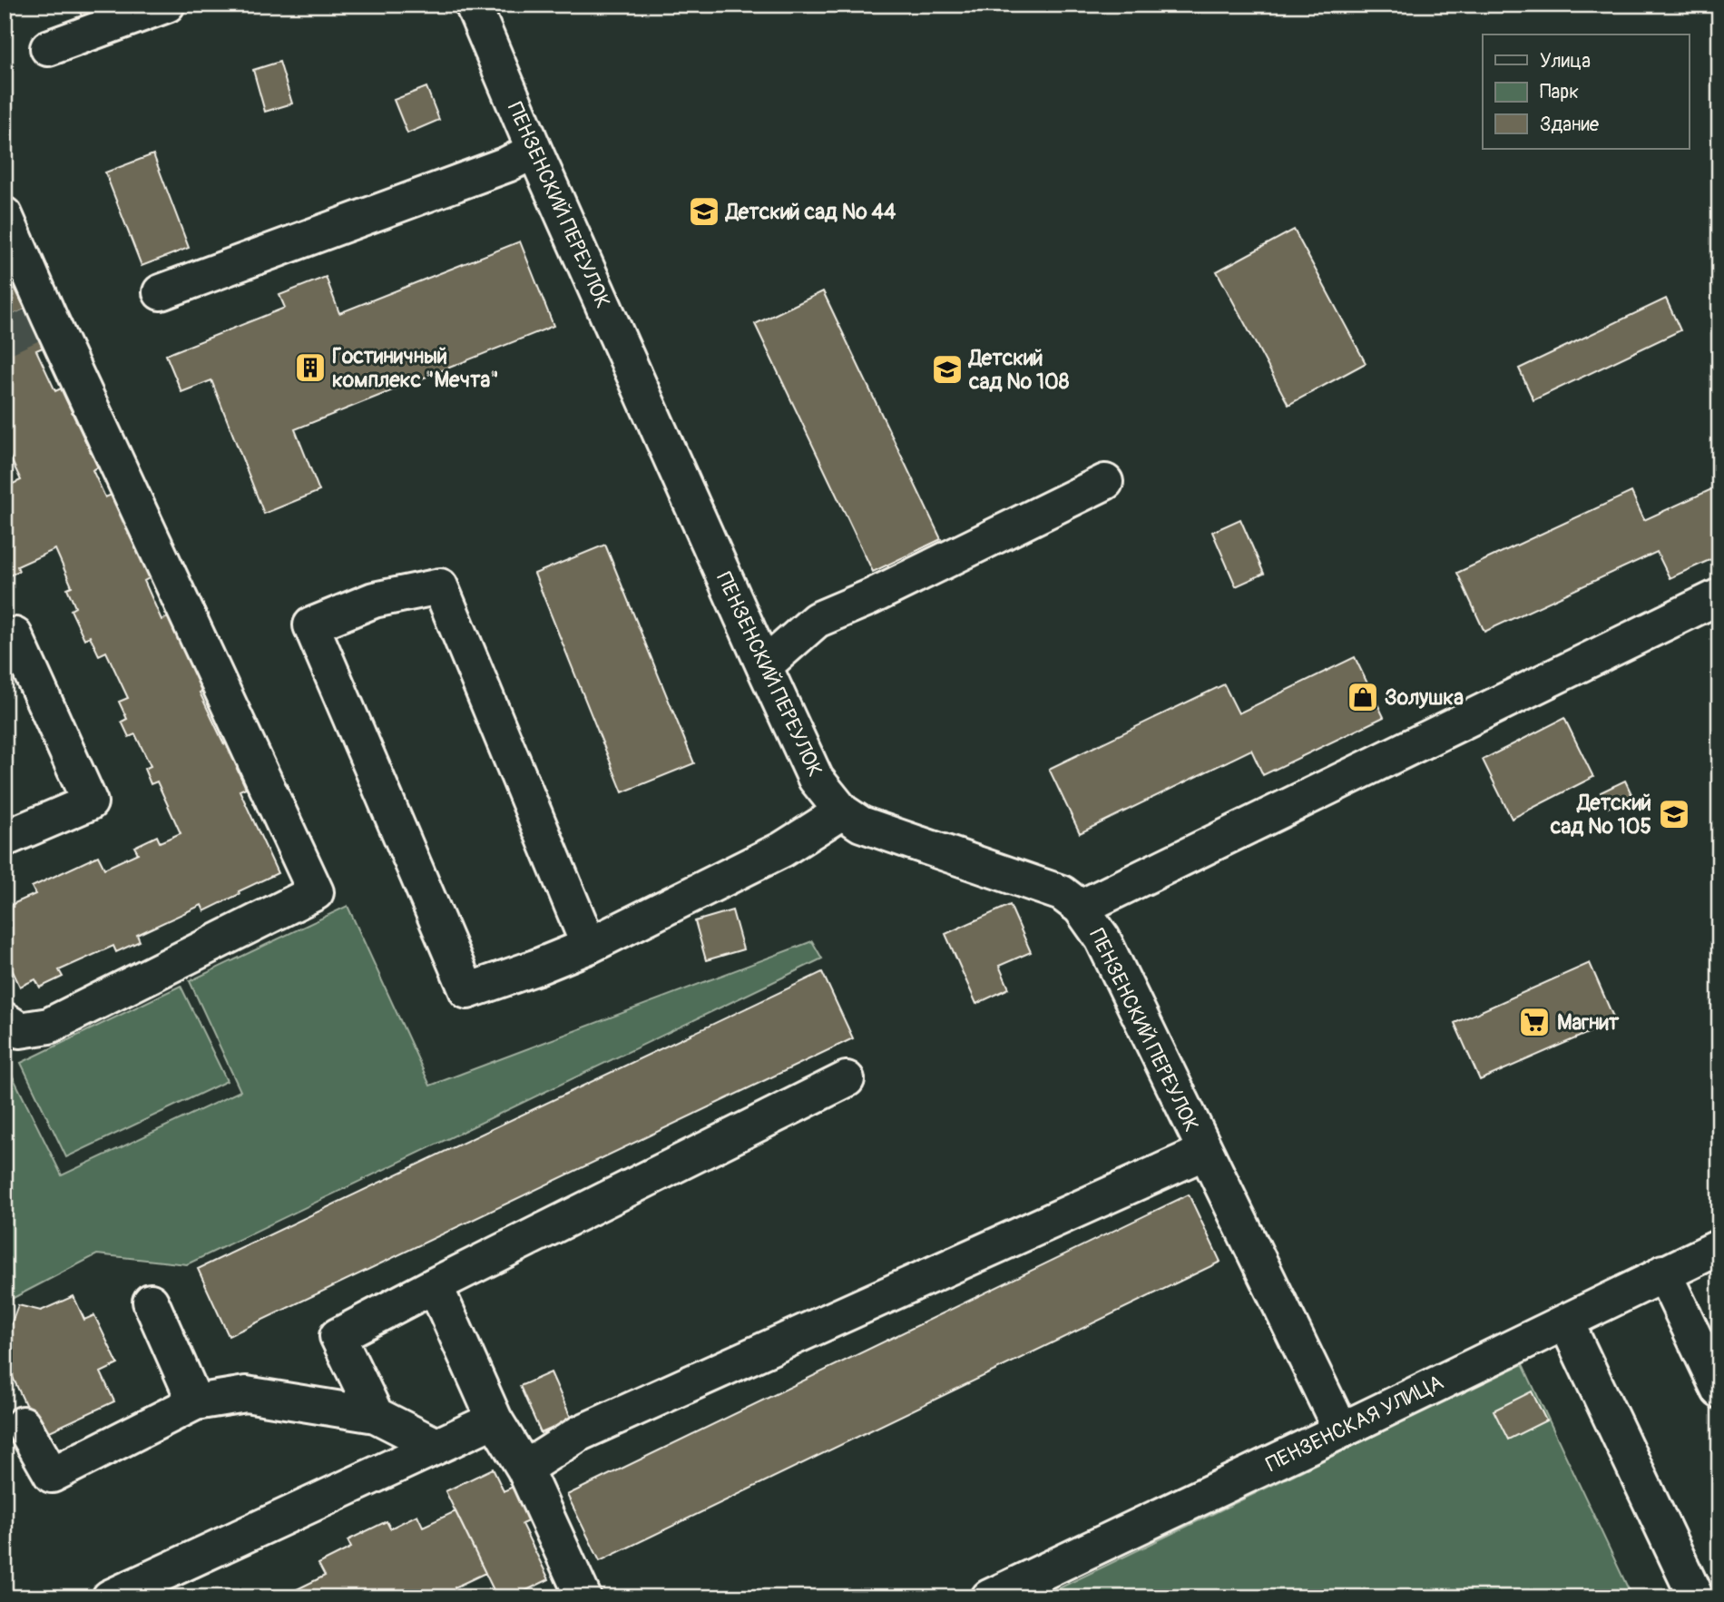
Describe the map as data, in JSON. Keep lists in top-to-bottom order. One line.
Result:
{"streets":{"street":["ПЕНЗЕНСКИЙ ПЕРЕУЛОК","ПЕНЗЕНСКАЯ УЛИЦА"]},"crossings":[["ПЕНЗЕНСКИЙ ПЕРЕУЛОК","ПЕНЗЕНСКАЯ УЛИЦА"]],"places":{"school or university":["Детский сад № 44","Детский сад № 108","Детский сад № 105"],"building":["Гостиничный комплекс \"Мечта\""],"shop":["Золушка"],"supermarket":["Магнит"]},"legend":["Улица","Парк","Здание"]}
